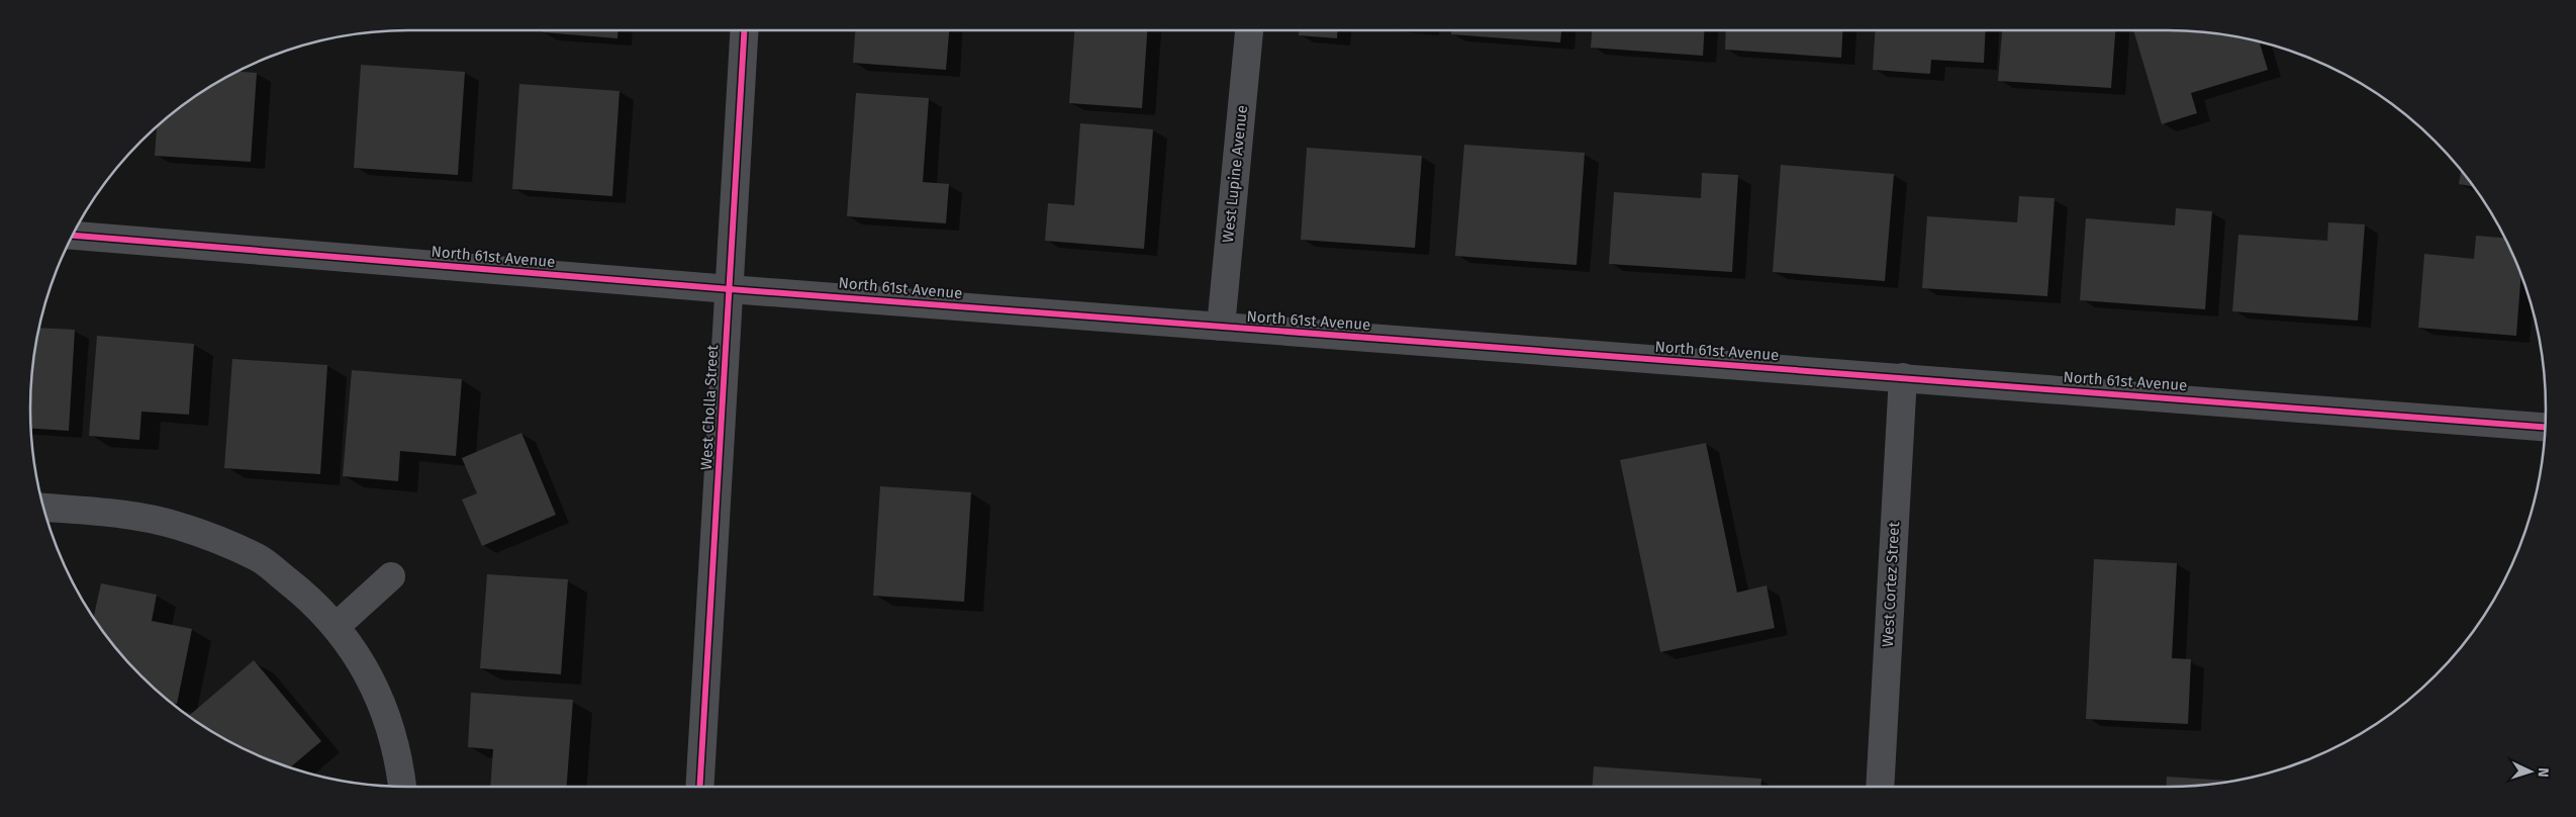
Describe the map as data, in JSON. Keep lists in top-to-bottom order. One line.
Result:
{"streets":{"street":["West Lupine Avenue","North 61st Avenue","West Cholla Street","West Cortez Street"]},"crossings":[["West Lupine Avenue","North 61st Avenue"],["North 61st Avenue","West Cholla Street"],["North 61st Avenue","West Cortez Street"]],"north":"right"}
